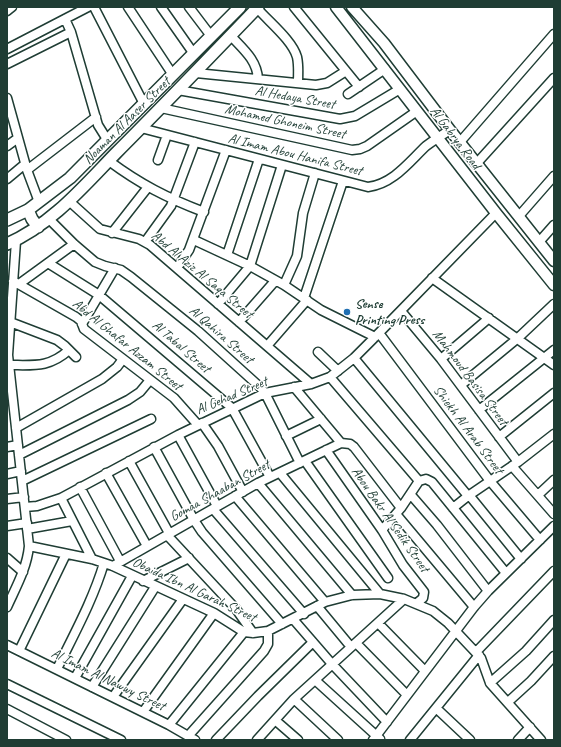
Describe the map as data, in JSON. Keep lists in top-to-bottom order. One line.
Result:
{"streets":{"main road":["Noaman Al Aaser Street"],"street":["Al Hedaya Street","Mohamed Ghoneim Street","Al Gabrya Road","Al Imam Abou Hanifa Street","Abd Al Aziz Al Saqa Street","Al Qahira Street","Abd Al Ghafar Azzam Street","Al Tabal Street","Mahmoud Basisa Street","Al Gehad Street","Shiekh Al Arab Street","Gomaa Shaaban Street","Abou Bakr Al Sedik Street","Obaida Ibn Al Garah Street","Al Imam Al Nawwy Street"]},"crossings":[["Al Hedaya Street","Noaman Al Aaser Street"],["Al Hedaya Street","Al Gabrya Road"],["Noaman Al Aaser Street","Mohamed Ghoneim Street"],["Noaman Al Aaser Street","Al Imam Abou Hanifa Street"],["Noaman Al Aaser Street","Abd Al Aziz Al Saqa Street"],["Noaman Al Aaser Street","Al Qahira Street"],["Mohamed Ghoneim Street","Al Gabrya Road"],["Al Gabrya Road","Al Imam Abou Hanifa Street"],["Al Gabrya Road","Al Gehad Street"],["Abd Al Aziz Al Saqa Street","Al Gehad Street"],["Al Qahira Street","Al Gehad Street"],["Al Qahira Street","Gomaa Shaaban Street"],["Abd Al Ghafar Azzam Street","Al Gehad Street"],["Abd Al Ghafar Azzam Street","Gomaa Shaaban Street"],["Al Tabal Street","Al Gehad Street"],["Al Tabal Street","Gomaa Shaaban Street"],["Mahmoud Basisa Street","Al Gehad Street"],["Al Gehad Street","Shiekh Al Arab Street"],["Gomaa Shaaban Street","Abou Bakr Al Sedik Street"],["Gomaa Shaaban Street","Obaida Ibn Al Garah Street"],["Abou Bakr Al Sedik Street","Obaida Ibn Al Garah Street"]],"places":["Sense Printing Press"]}
